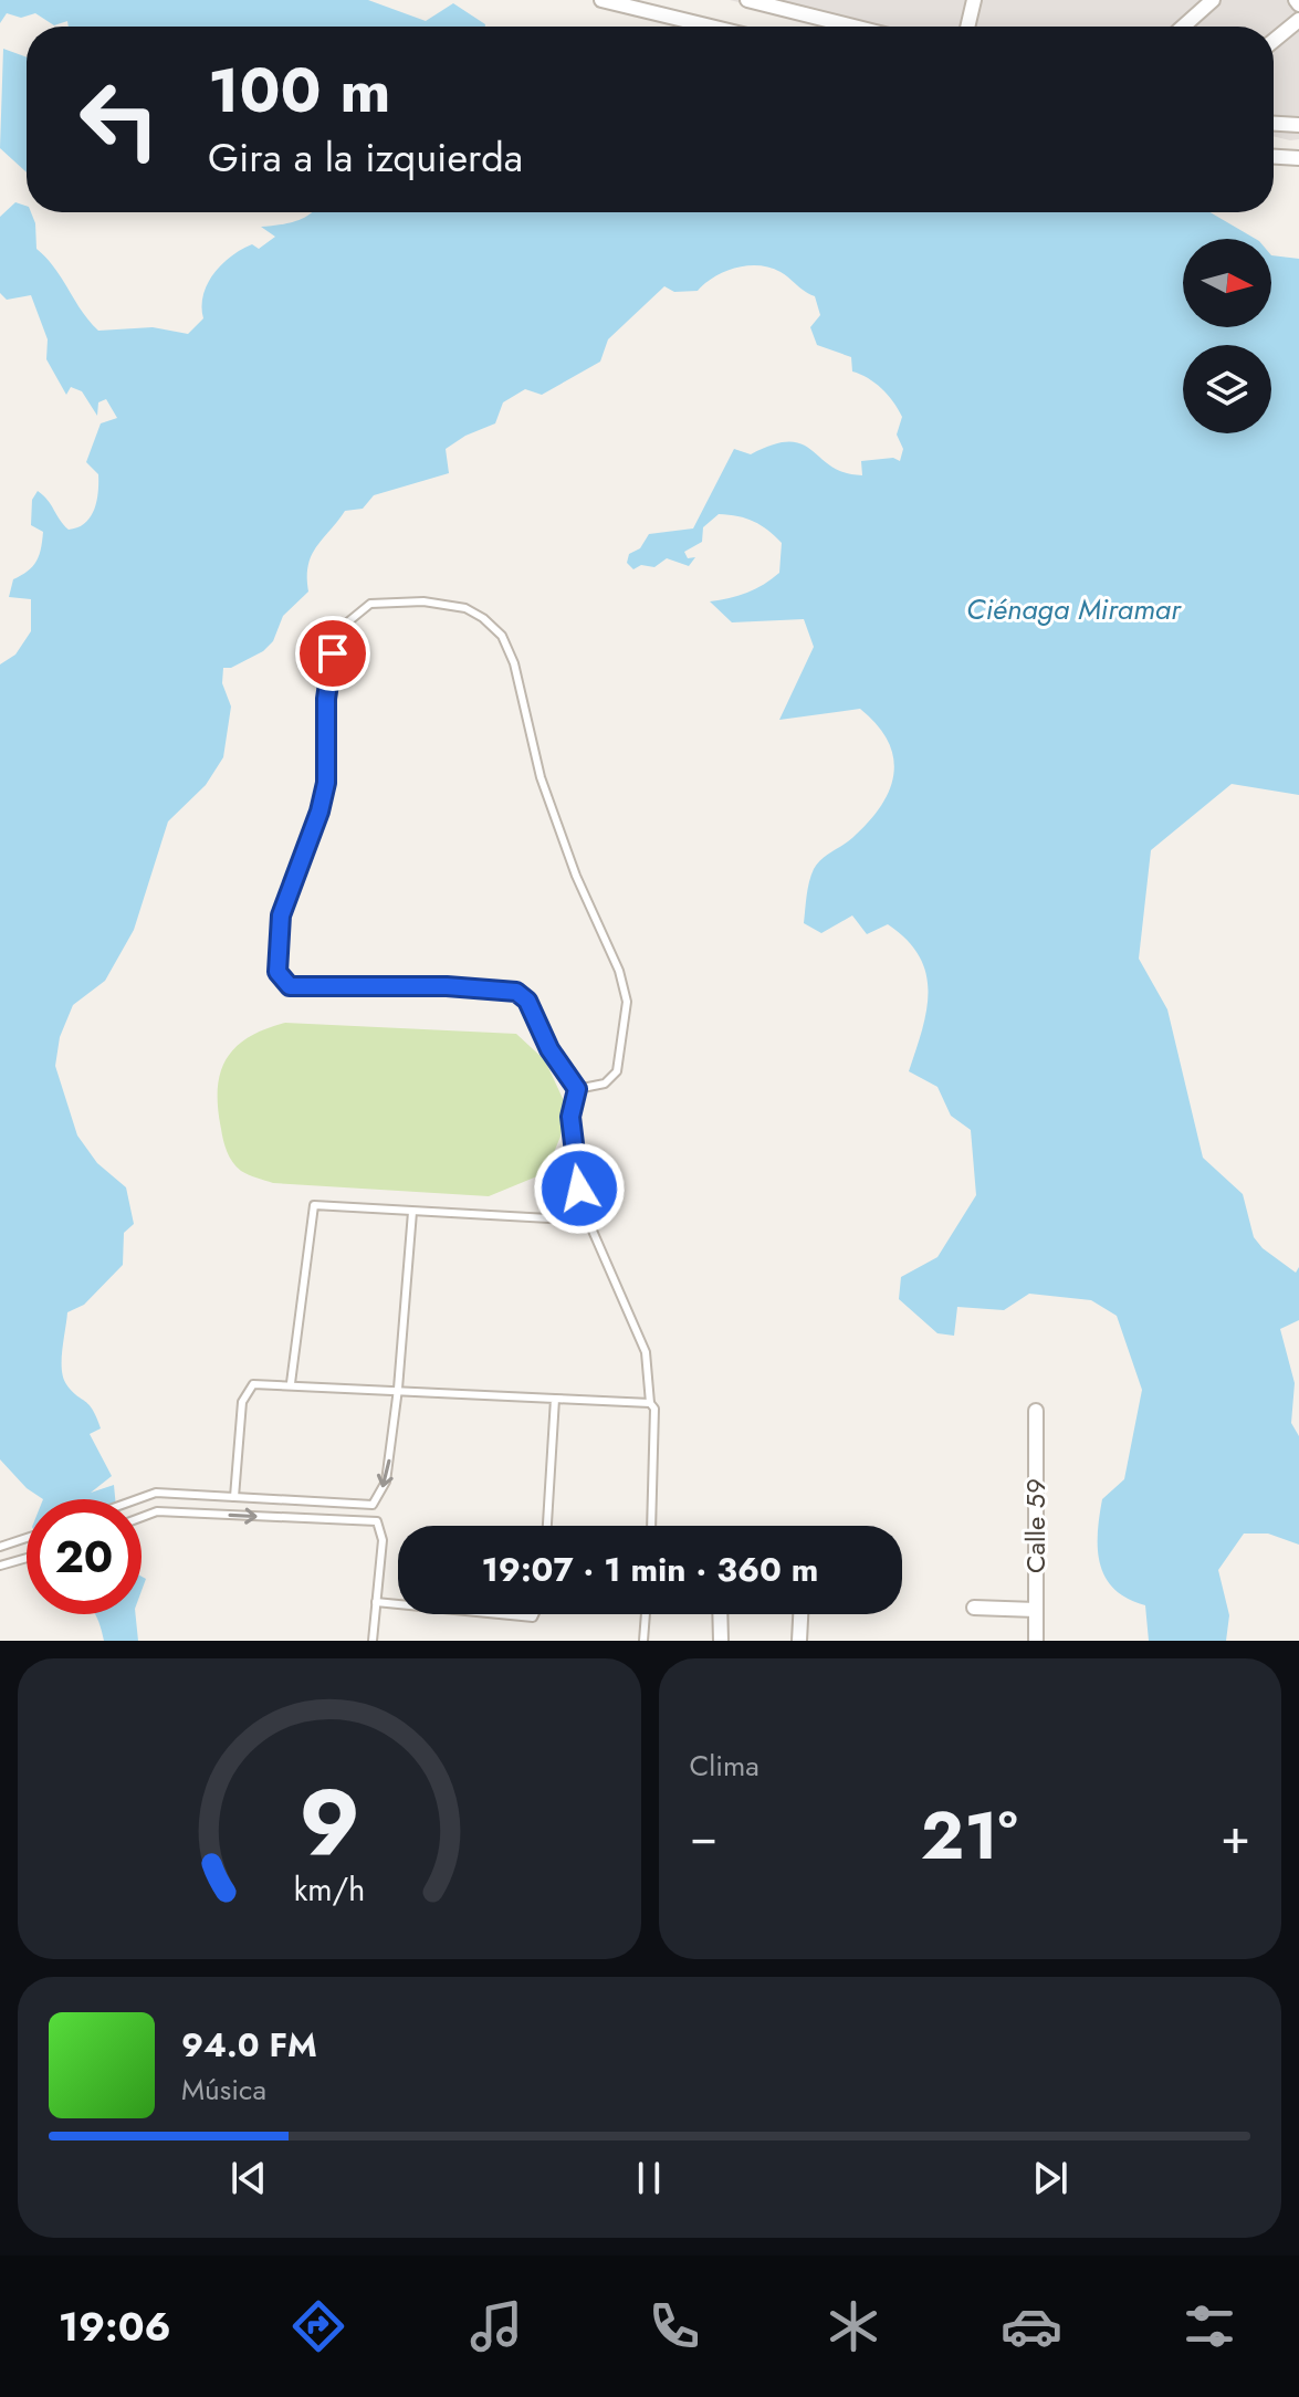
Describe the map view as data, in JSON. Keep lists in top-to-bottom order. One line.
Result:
{"streets":{"street":["Calle 59"]},"water":["Ciénaga Miramar"],"north":"right","page":{"turn":["100 m","Gira a la izquierda"],"limit":"20","trip":"19:07 · 1 min · 360 m","tile":"Clima","heat":["−","21°","+"],"song":["94.0 FM","Música"],"tabs":"19:06","gauge":["9","km/h"]}}
